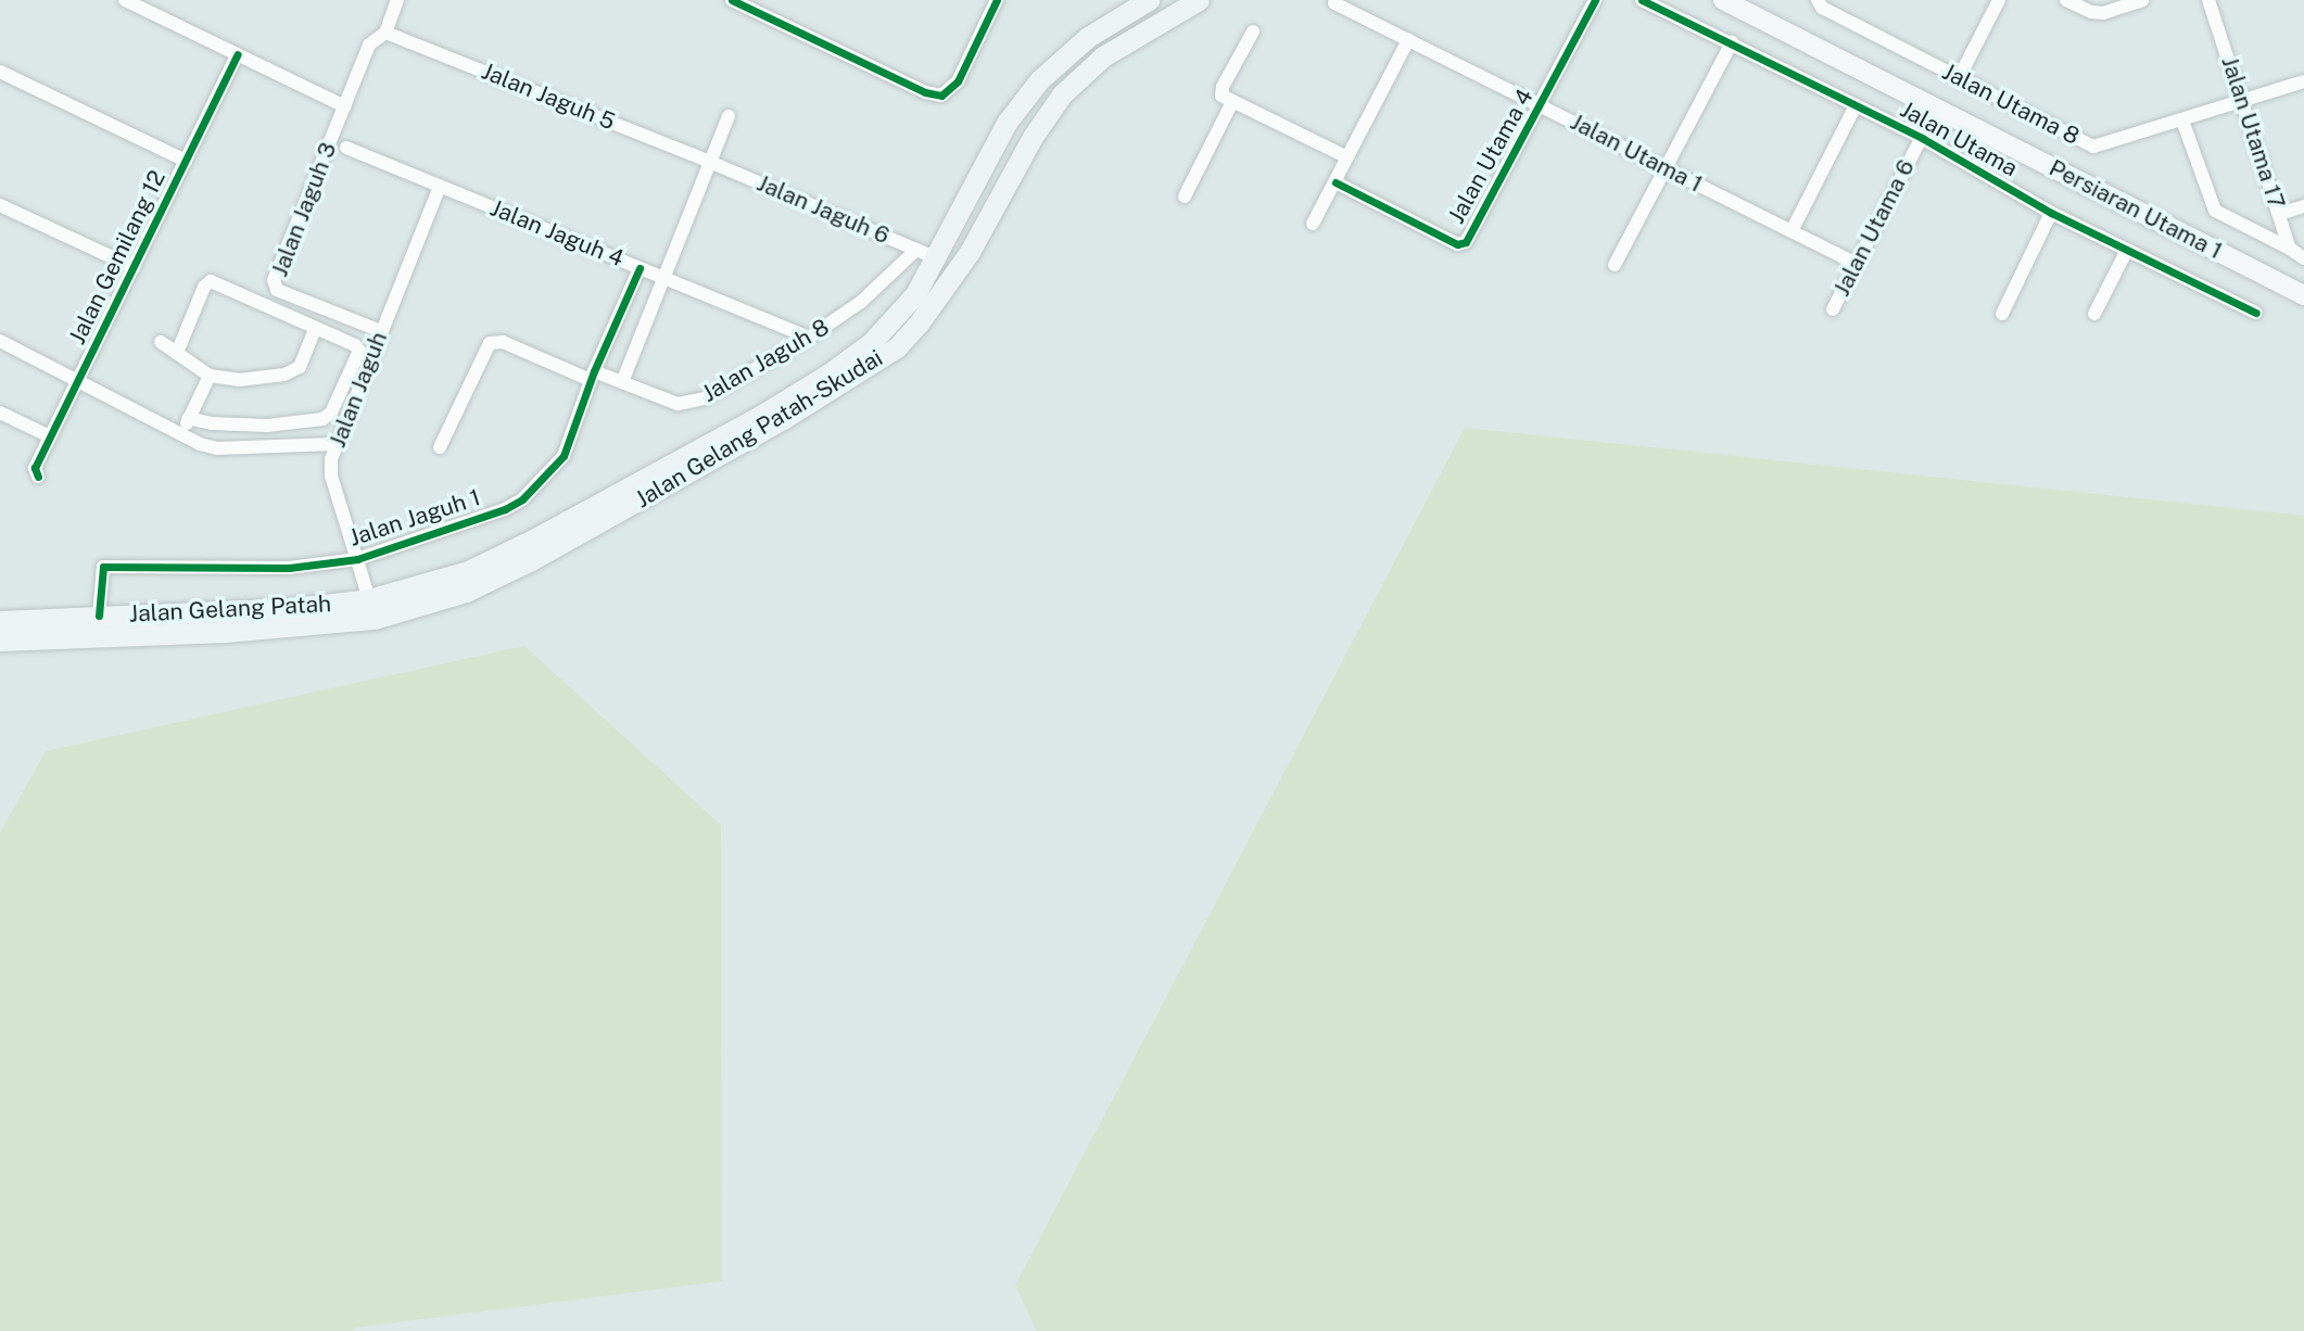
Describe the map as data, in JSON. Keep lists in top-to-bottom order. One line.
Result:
{"streets":{"main road":["Jalan Gelang Patah-Skudai","Jalan Gelang Patah"],"street":["Jalan Jaguh 5","Jalan Utama 8","Jalan Utama 17","Jalan Utama","Jalan Utama 1","Jalan Utama 4","Jalan Jaguh 3","Jalan Jaguh 6","Persiaran Utama 1","Jalan Utama 6","Jalan Jaguh 4","Jalan Gemilang 12","Jalan Jaguh 8","Jalan Jaguh","Jalan Jaguh 1"]},"crossings":[["Jalan Jaguh 5","Jalan Jaguh 3"],["Jalan Jaguh 5","Jalan Jaguh 6"],["Jalan Utama 8","Jalan Utama 17"],["Jalan Utama","Jalan Utama 6"],["Jalan Utama 1","Jalan Utama 4"],["Jalan Utama 1","Jalan Utama 6"],["Jalan Jaguh 3","Jalan Jaguh"],["Jalan Jaguh 6","Jalan Jaguh 8"],["Jalan Jaguh 6","Jalan Gelang Patah-Skudai"],["Persiaran Utama 1","Jalan Utama 6"],["Jalan Jaguh 4","Jalan Jaguh 8"],["Jalan Jaguh 4","Jalan Jaguh"],["Jalan Jaguh 4","Jalan Jaguh 1"],["Jalan Jaguh 8","Jalan Gelang Patah-Skudai"],["Jalan Jaguh 8","Jalan Jaguh 1"],["Jalan Jaguh","Jalan Gelang Patah-Skudai"],["Jalan Jaguh","Jalan Jaguh 1"],["Jalan Jaguh","Jalan Gelang Patah"],["Jalan Gelang Patah-Skudai","Jalan Gelang Patah"],["Jalan Jaguh 1","Jalan Gelang Patah"]]}
